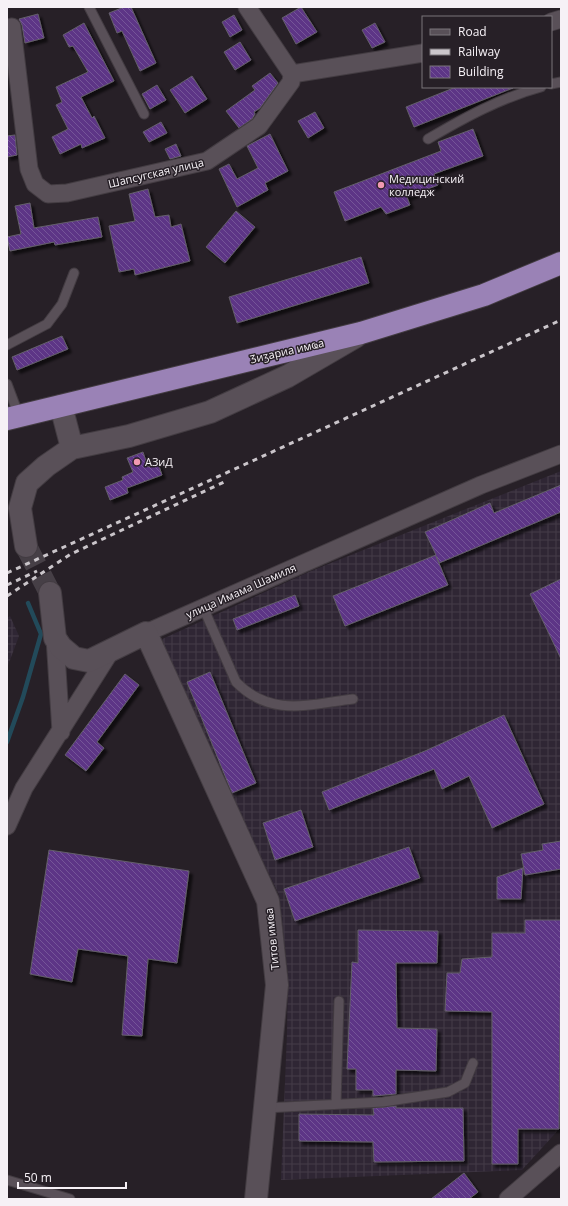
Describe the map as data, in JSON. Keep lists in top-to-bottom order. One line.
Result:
{"streets":{"highway":["Ӡиӡариа имҩа"],"street":["Шапсугская улица","улица Имама Шамиля","Титов имҩа"]},"crossings":[["улица Имама Шамиля","Титов имҩа"]],"places":["Медицинский колледж","АЗиД"],"legend":["Road","Railway","Building"],"scale_bar":"50 m"}
